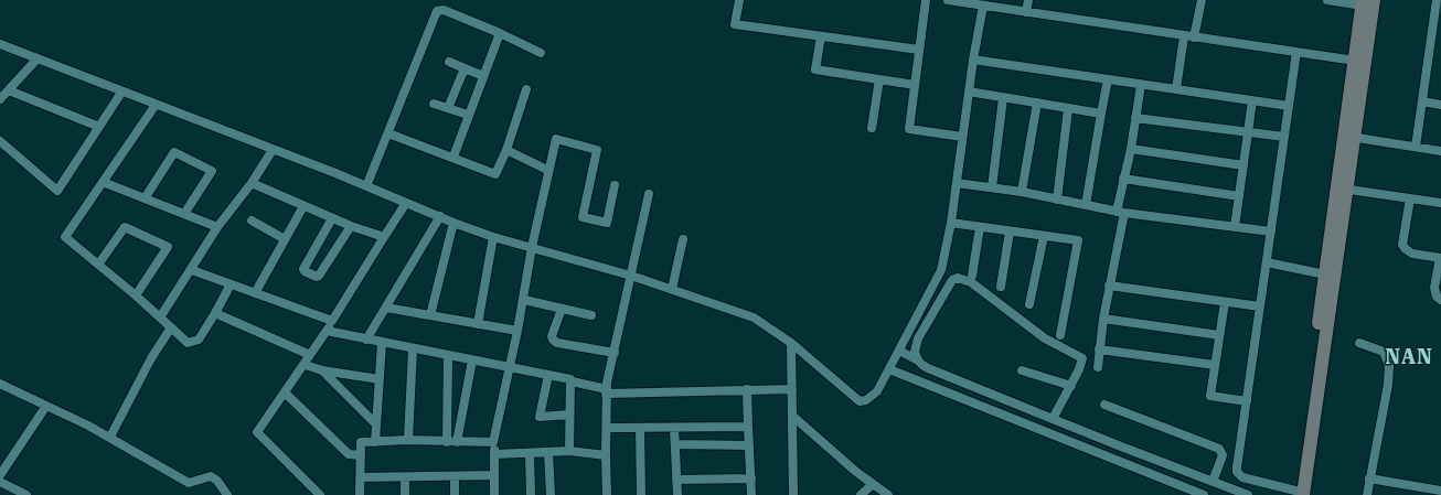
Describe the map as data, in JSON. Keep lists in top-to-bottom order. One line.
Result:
{"districts":["NAN"]}
